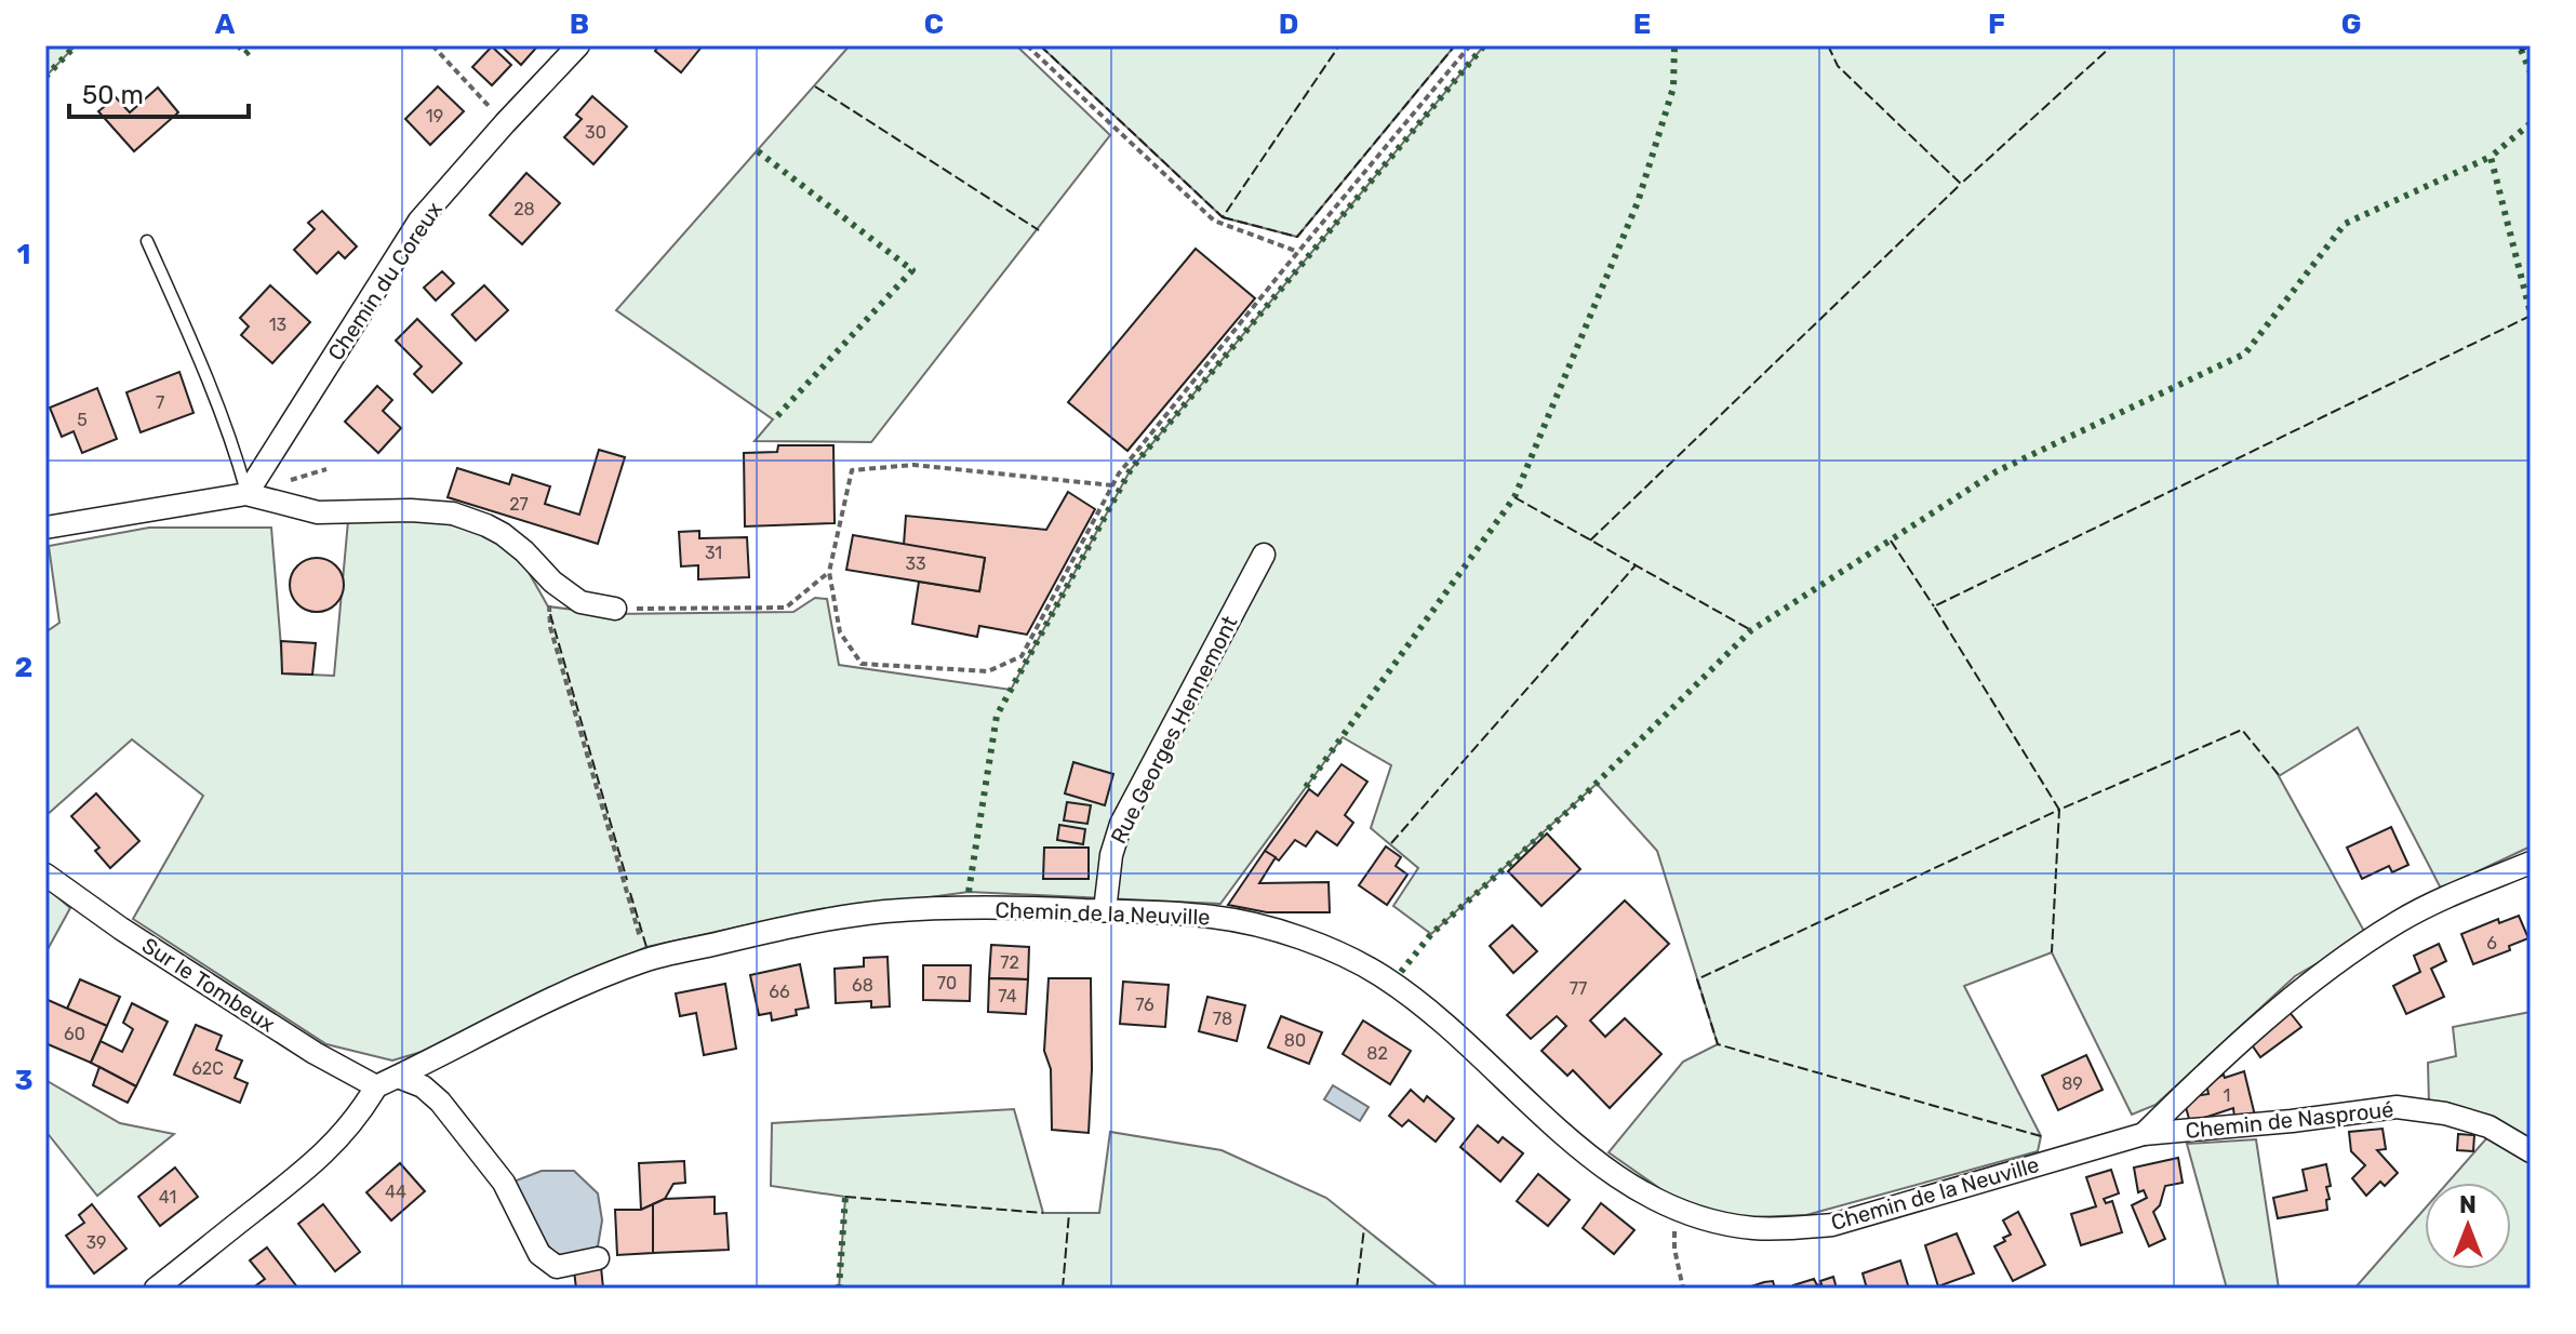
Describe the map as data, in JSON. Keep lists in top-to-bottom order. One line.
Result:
{"streets":{"street":["Chemin du Coreux","Rue Georges Hennemont","Chemin de la Neuville","Sur le Tombeux","Chemin de Nasproué"]},"crossings":[["Rue Georges Hennemont","Chemin de la Neuville"],["Chemin de la Neuville","Sur le Tombeux"],["Chemin de la Neuville","Chemin de Nasproué"]],"house_numbers":["19","30","28","13","7","5","27","31","33","6","72","70","68","77","66","74","76","78","60","80","82","62C","89","1","44","41","39"],"scale_bar":"50 m","north":"top","grid":{"columns":["A","B","C","D","E","F","G"],"rows":["1","2","3"]}}
